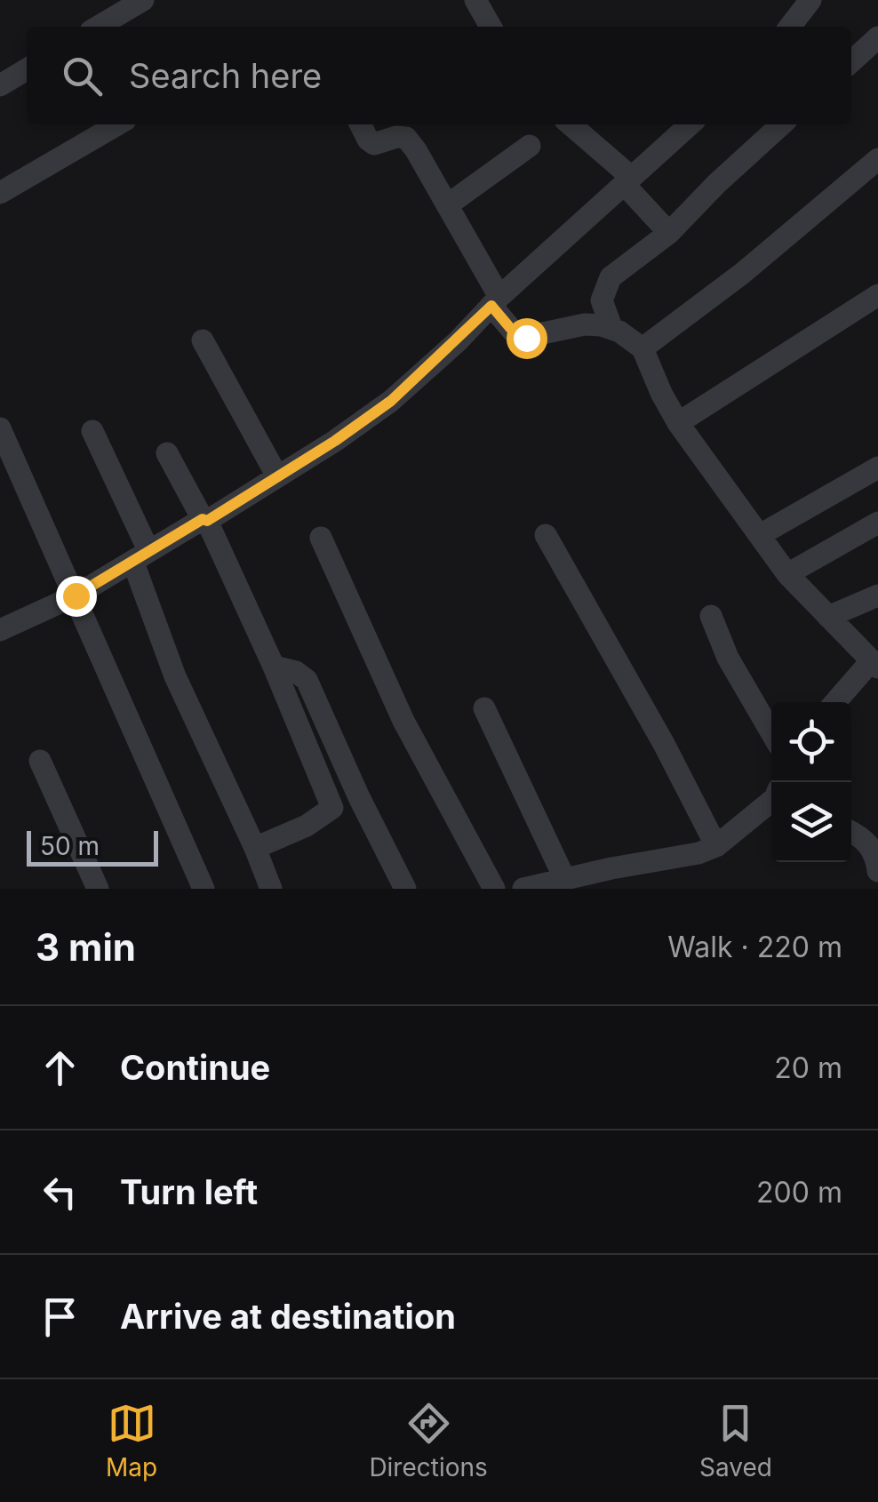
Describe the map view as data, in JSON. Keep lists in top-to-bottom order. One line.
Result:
{"scale_bar":"50 m","page":{"search":"Search here","scale":"50 m","heading":["3 min","Walk · 220 m"],"list":[["Continue","20 m"],["Turn left","200 m"],"Arrive at destination"],"nav":["Map","Directions","Saved"]}}
